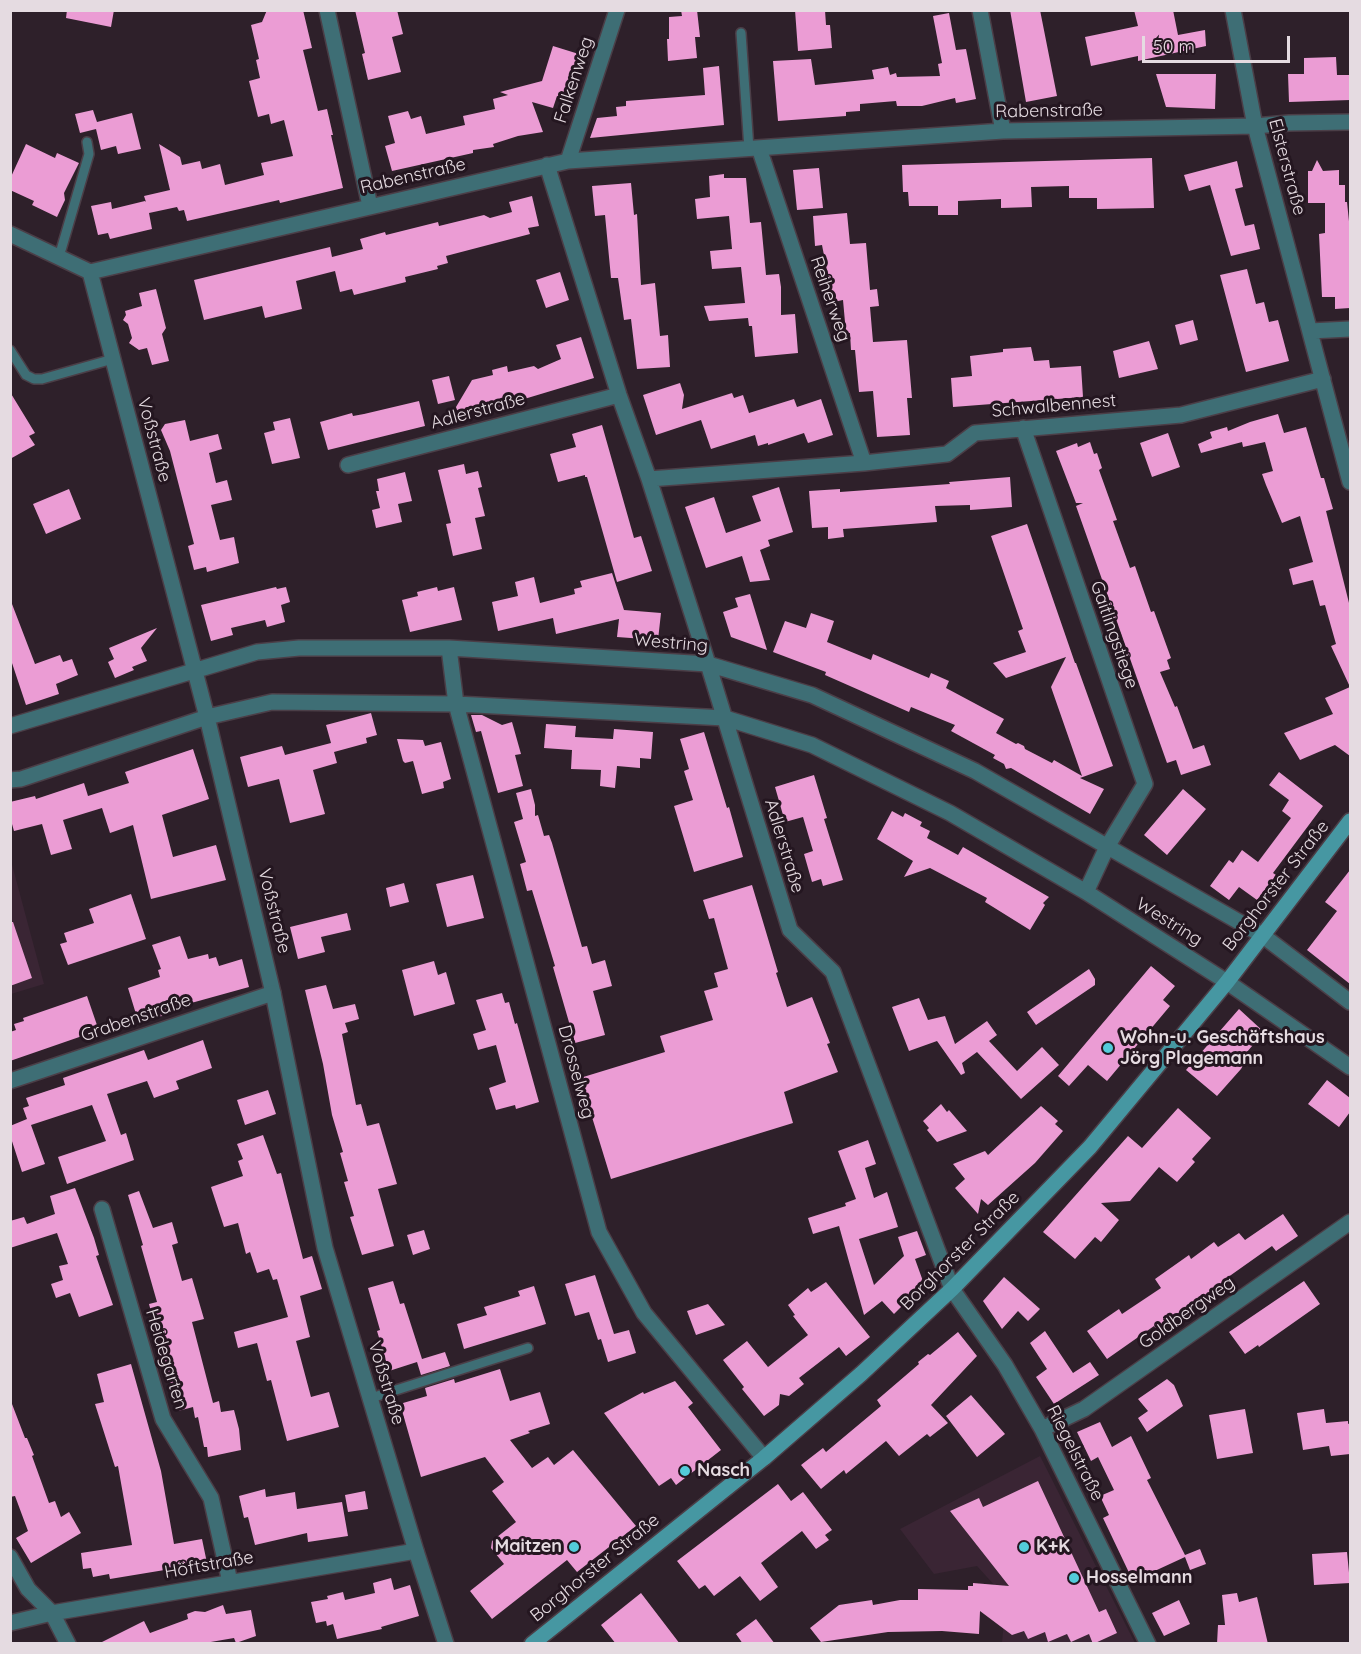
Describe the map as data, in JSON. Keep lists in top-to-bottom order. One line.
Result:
{"streets":{"main road":["Borghorster Straße"],"street":["Falkenweg","Rabenstraße","Elsterstraße","Reiherweg","Schwalbennest","Adlerstraße","Voßstraße","Gaitlingstiege","Westring","Grabenstraße","Drosselweg","Goldbergweg","Heidegarten","Riegelstraße","Höftstraße"]},"crossings":[["Falkenweg","Rabenstraße"],["Rabenstraße","Elsterstraße"],["Rabenstraße","Reiherweg"],["Rabenstraße","Adlerstraße"],["Rabenstraße","Voßstraße"],["Elsterstraße","Schwalbennest"],["Reiherweg","Schwalbennest"],["Schwalbennest","Adlerstraße"],["Schwalbennest","Gaitlingstiege"],["Adlerstraße","Westring"],["Adlerstraße","Borghorster Straße"],["Adlerstraße","Riegelstraße"],["Voßstraße","Westring"],["Voßstraße","Grabenstraße"],["Voßstraße","Höftstraße"],["Gaitlingstiege","Westring"],["Westring","Borghorster Straße"],["Westring","Drosselweg"],["Borghorster Straße","Drosselweg"],["Borghorster Straße","Riegelstraße"],["Goldbergweg","Riegelstraße"],["Heidegarten","Höftstraße"]],"places":["Wohn-u. Geschäftshaus Jörg Plagemann","Nasch","Maitzen","K+K","Hosselmann"],"scale_bar":"50 m"}
